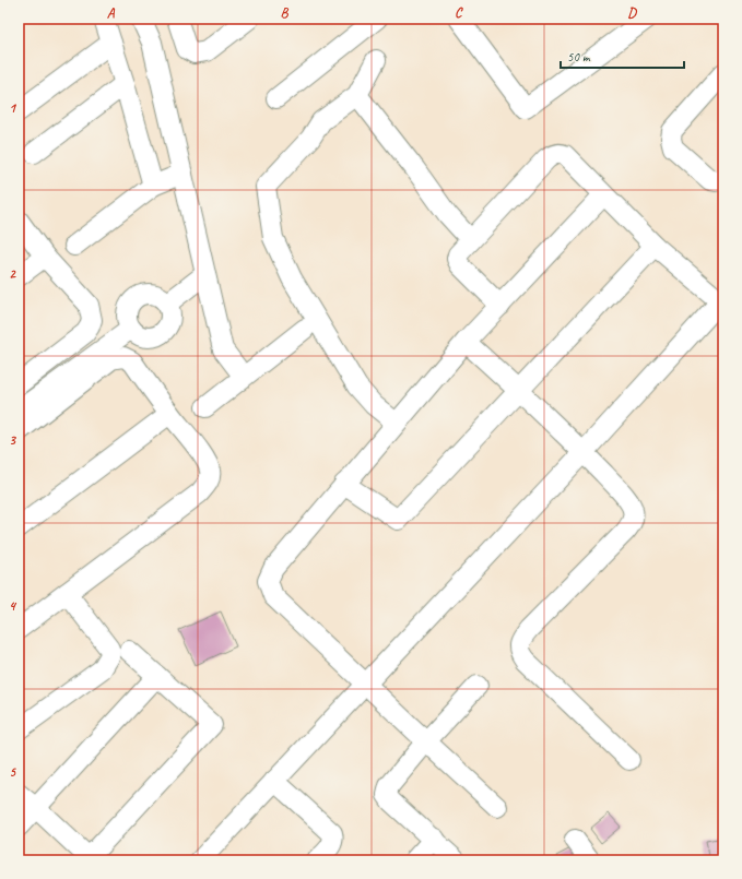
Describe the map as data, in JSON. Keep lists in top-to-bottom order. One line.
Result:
{"scale_bar":"50 m","grid":{"columns":["A","B","C","D"],"rows":["1","2","3","4","5"]}}
